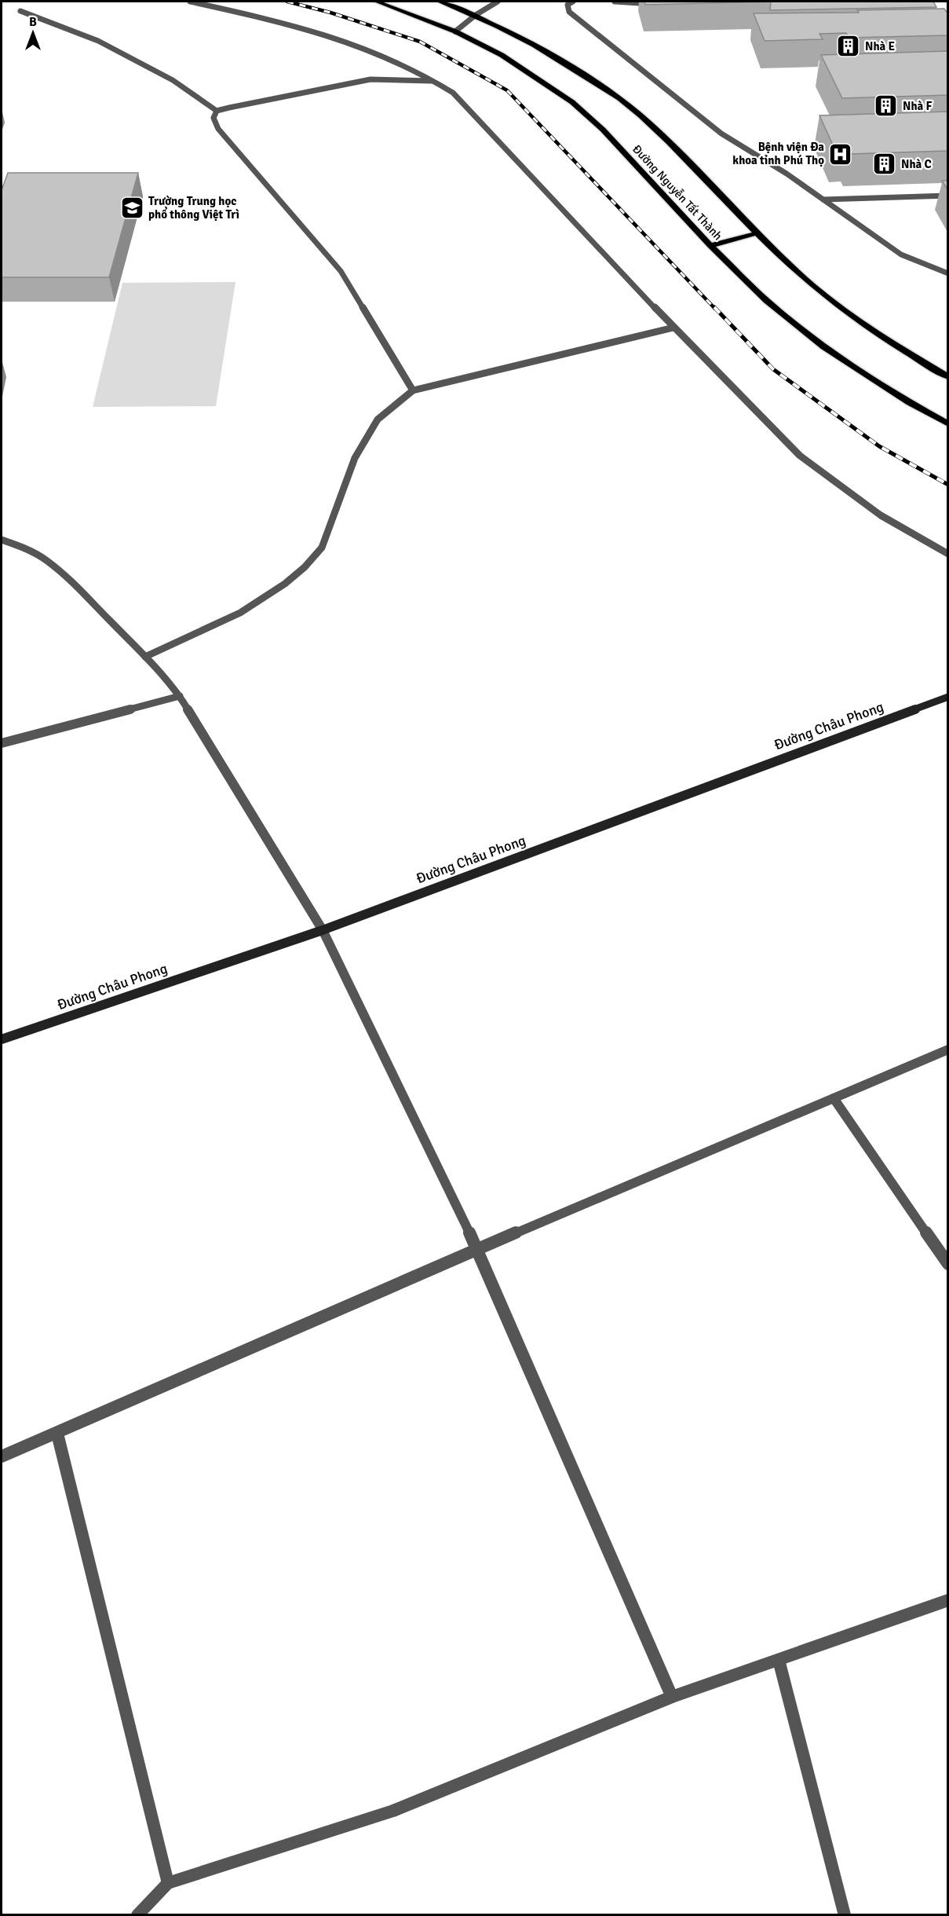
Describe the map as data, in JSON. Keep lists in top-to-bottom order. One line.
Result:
{"streets":{"main road":["Đường Nguyễn Tất Thành"],"street":["Đường Châu Phong"]},"places":{"building":["Nhà E","Nhà F","Nhà C"],"hospital":["Bệnh viện Đa khoa tỉnh Phú Thọ"],"school or university":["Trường Trung học phổ thông Việt Trì"]},"north":"top"}
